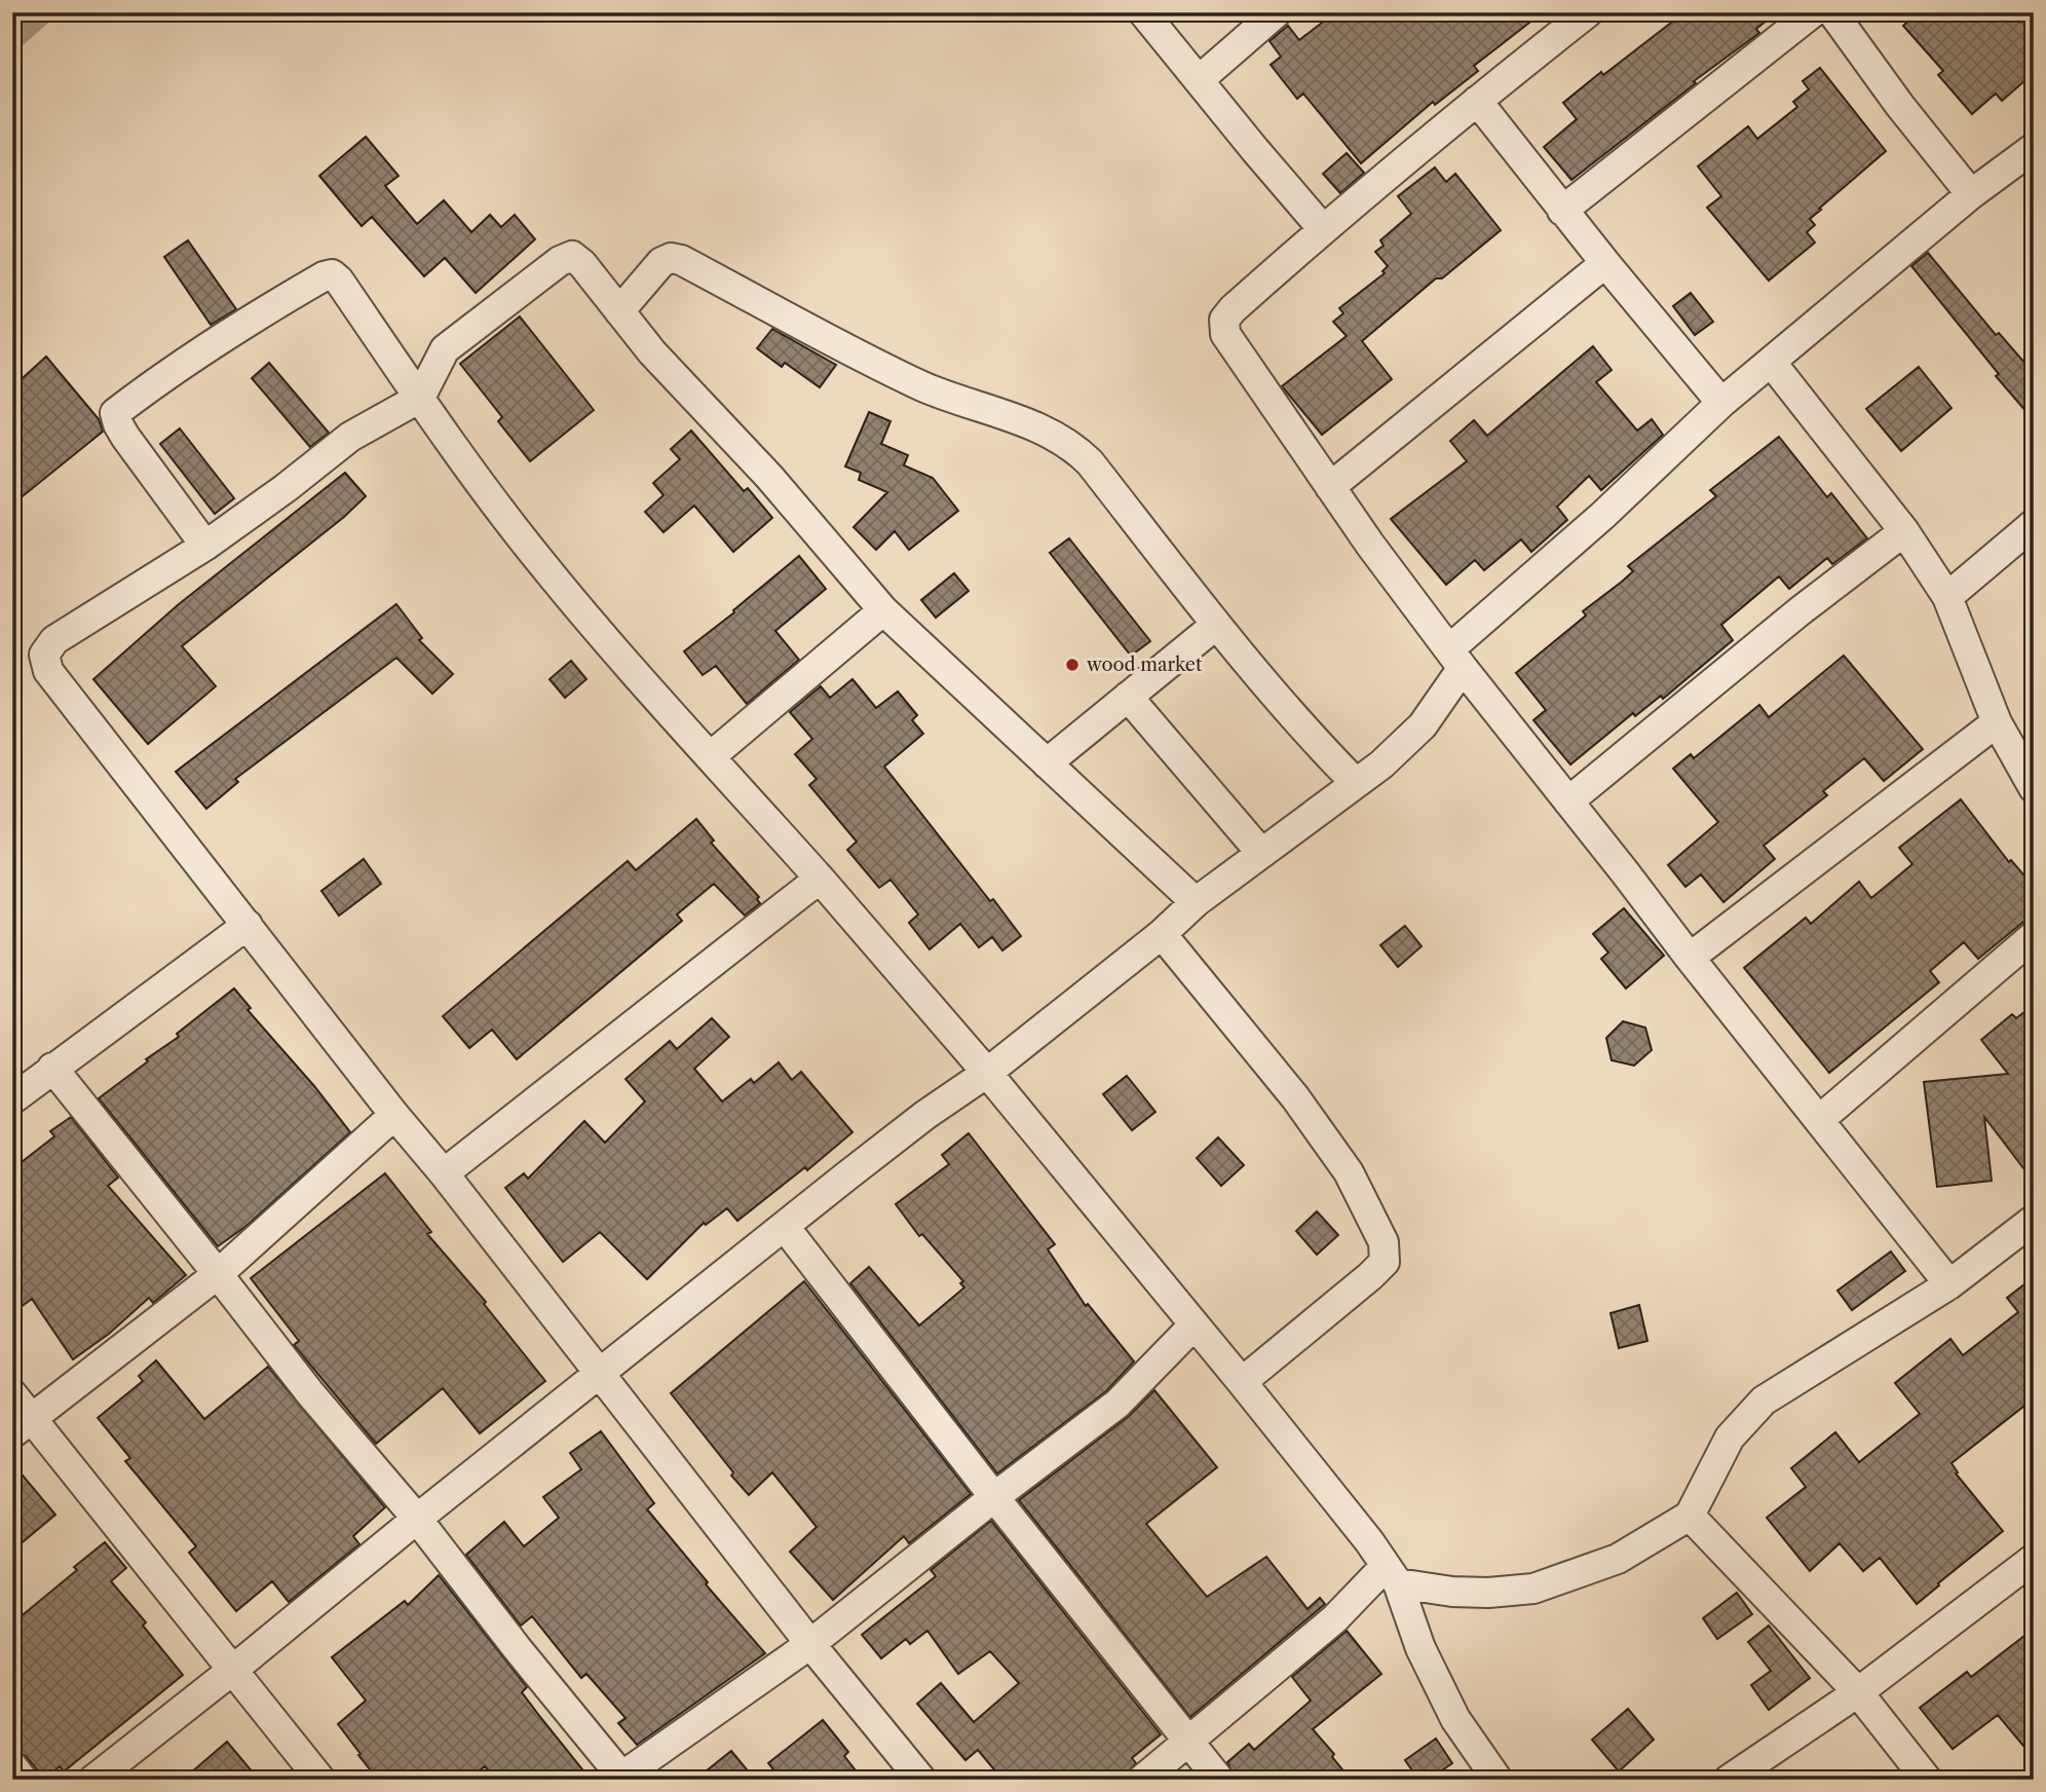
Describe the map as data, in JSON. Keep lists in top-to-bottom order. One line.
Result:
{"places":["wood market"]}
